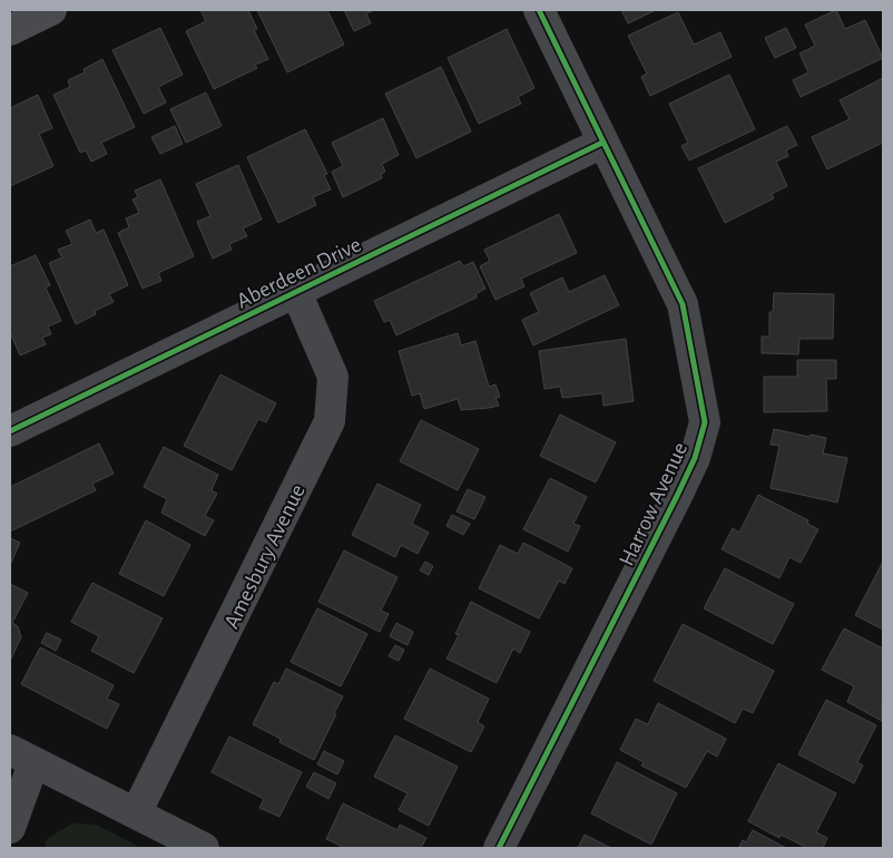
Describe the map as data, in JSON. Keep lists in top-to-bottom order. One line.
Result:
{"streets":{"street":["Aberdeen Drive","Harrow Avenue","Amesbury Avenue"]},"crossings":[["Aberdeen Drive","Harrow Avenue"],["Aberdeen Drive","Amesbury Avenue"]]}
